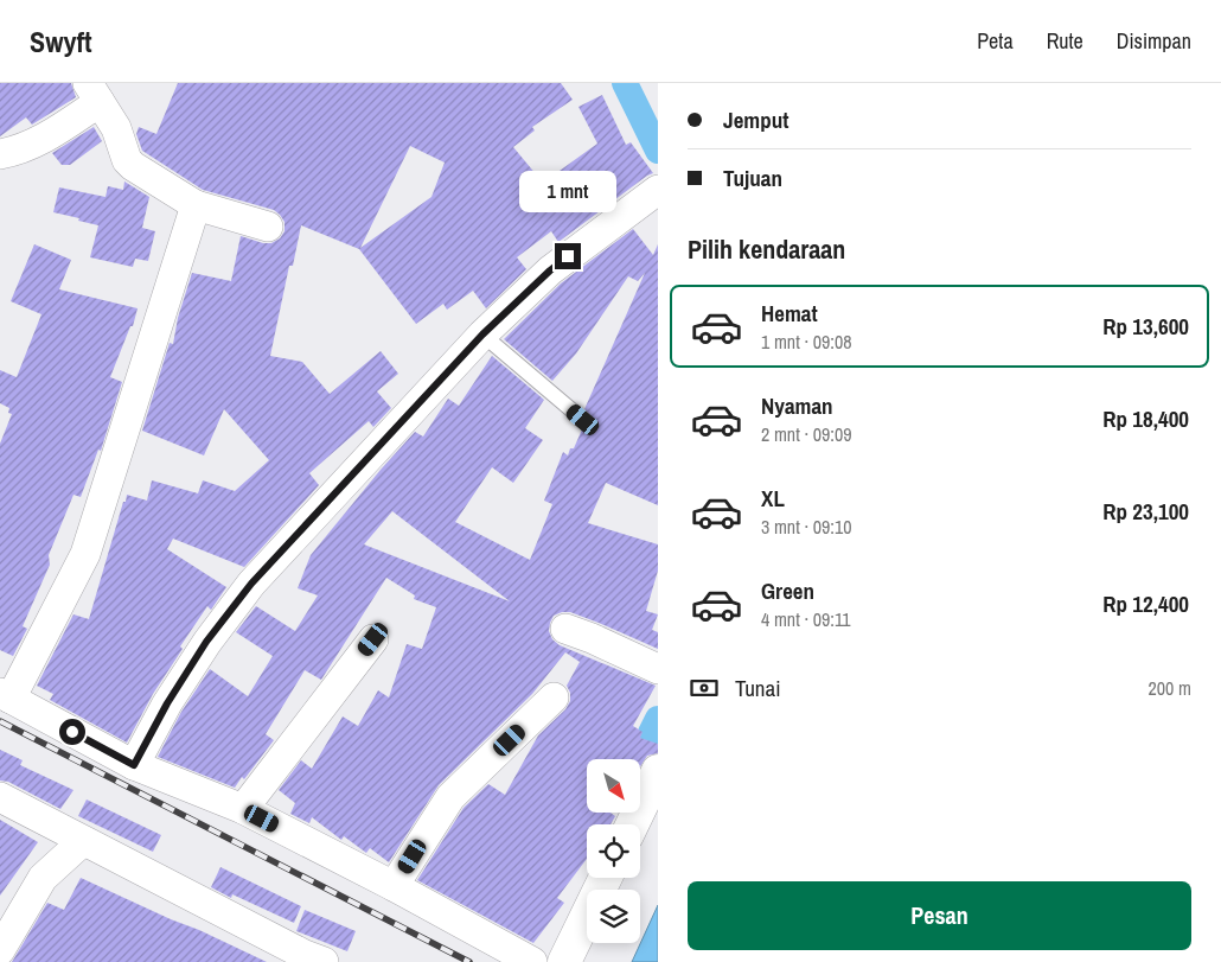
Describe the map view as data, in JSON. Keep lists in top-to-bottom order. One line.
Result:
{"north":"bottom right","page":{"header":"Swyft","nav":["Peta","Rute","Disimpan"],"banner":["Jemput","Tujuan"],"bubble":"1 mnt","heading":"Pilih kendaraan","list":[{"name":"Hemat","note":"1 mnt · 09:08","value":"Rp 13,600"},{"name":"Nyaman","note":"2 mnt · 09:09","value":"Rp 18,400"},{"name":"XL","note":"3 mnt · 09:10","value":"Rp 23,100"},{"name":"Green","note":"4 mnt · 09:11","value":"Rp 12,400"}],"pay":["Tunai","200 m"],"buttons":"Pesan"}}
